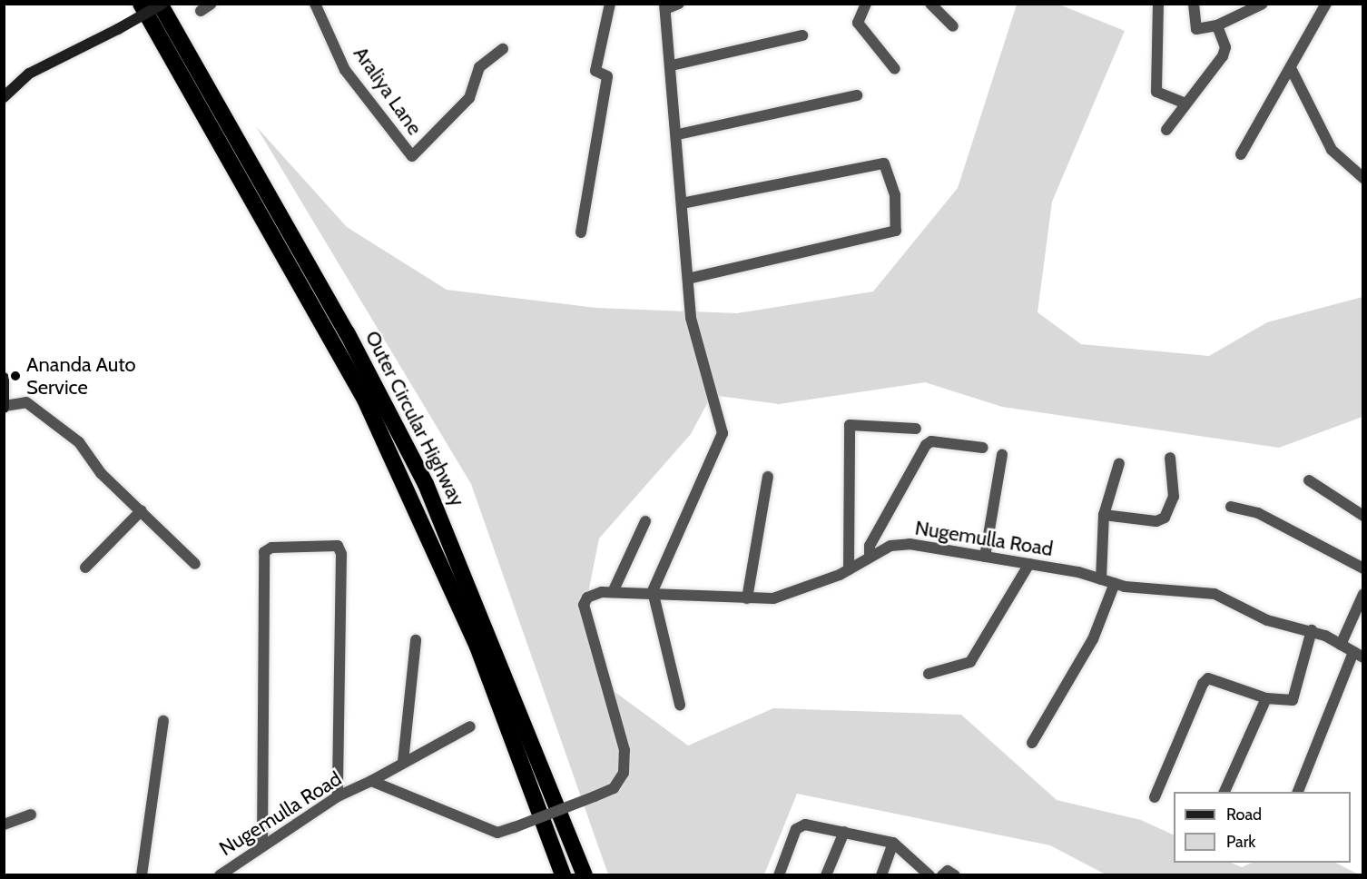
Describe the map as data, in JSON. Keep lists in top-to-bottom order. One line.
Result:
{"streets":{"highway":["Outer Circular Highway"],"street":["Araliya Lane","Nugemulla Road"]},"places":["Ananda Auto Service"],"legend":["Road","Park"]}
